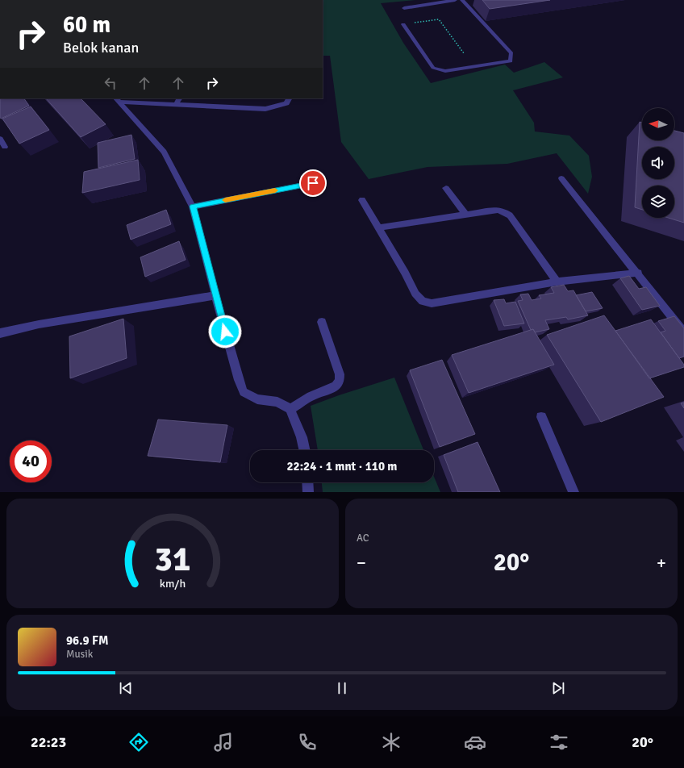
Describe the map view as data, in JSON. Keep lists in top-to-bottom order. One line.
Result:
{"north":"left","page":{"turn":["60 m","Belok kanan"],"limit":"40","trip":"22:24 · 1 mnt · 110 m","tile":"AC","heat":["−","20°","+"],"song":["96.9 FM","Musik"],"tabs":["22:23","20°"],"gauge":["31","km/h"]}}
